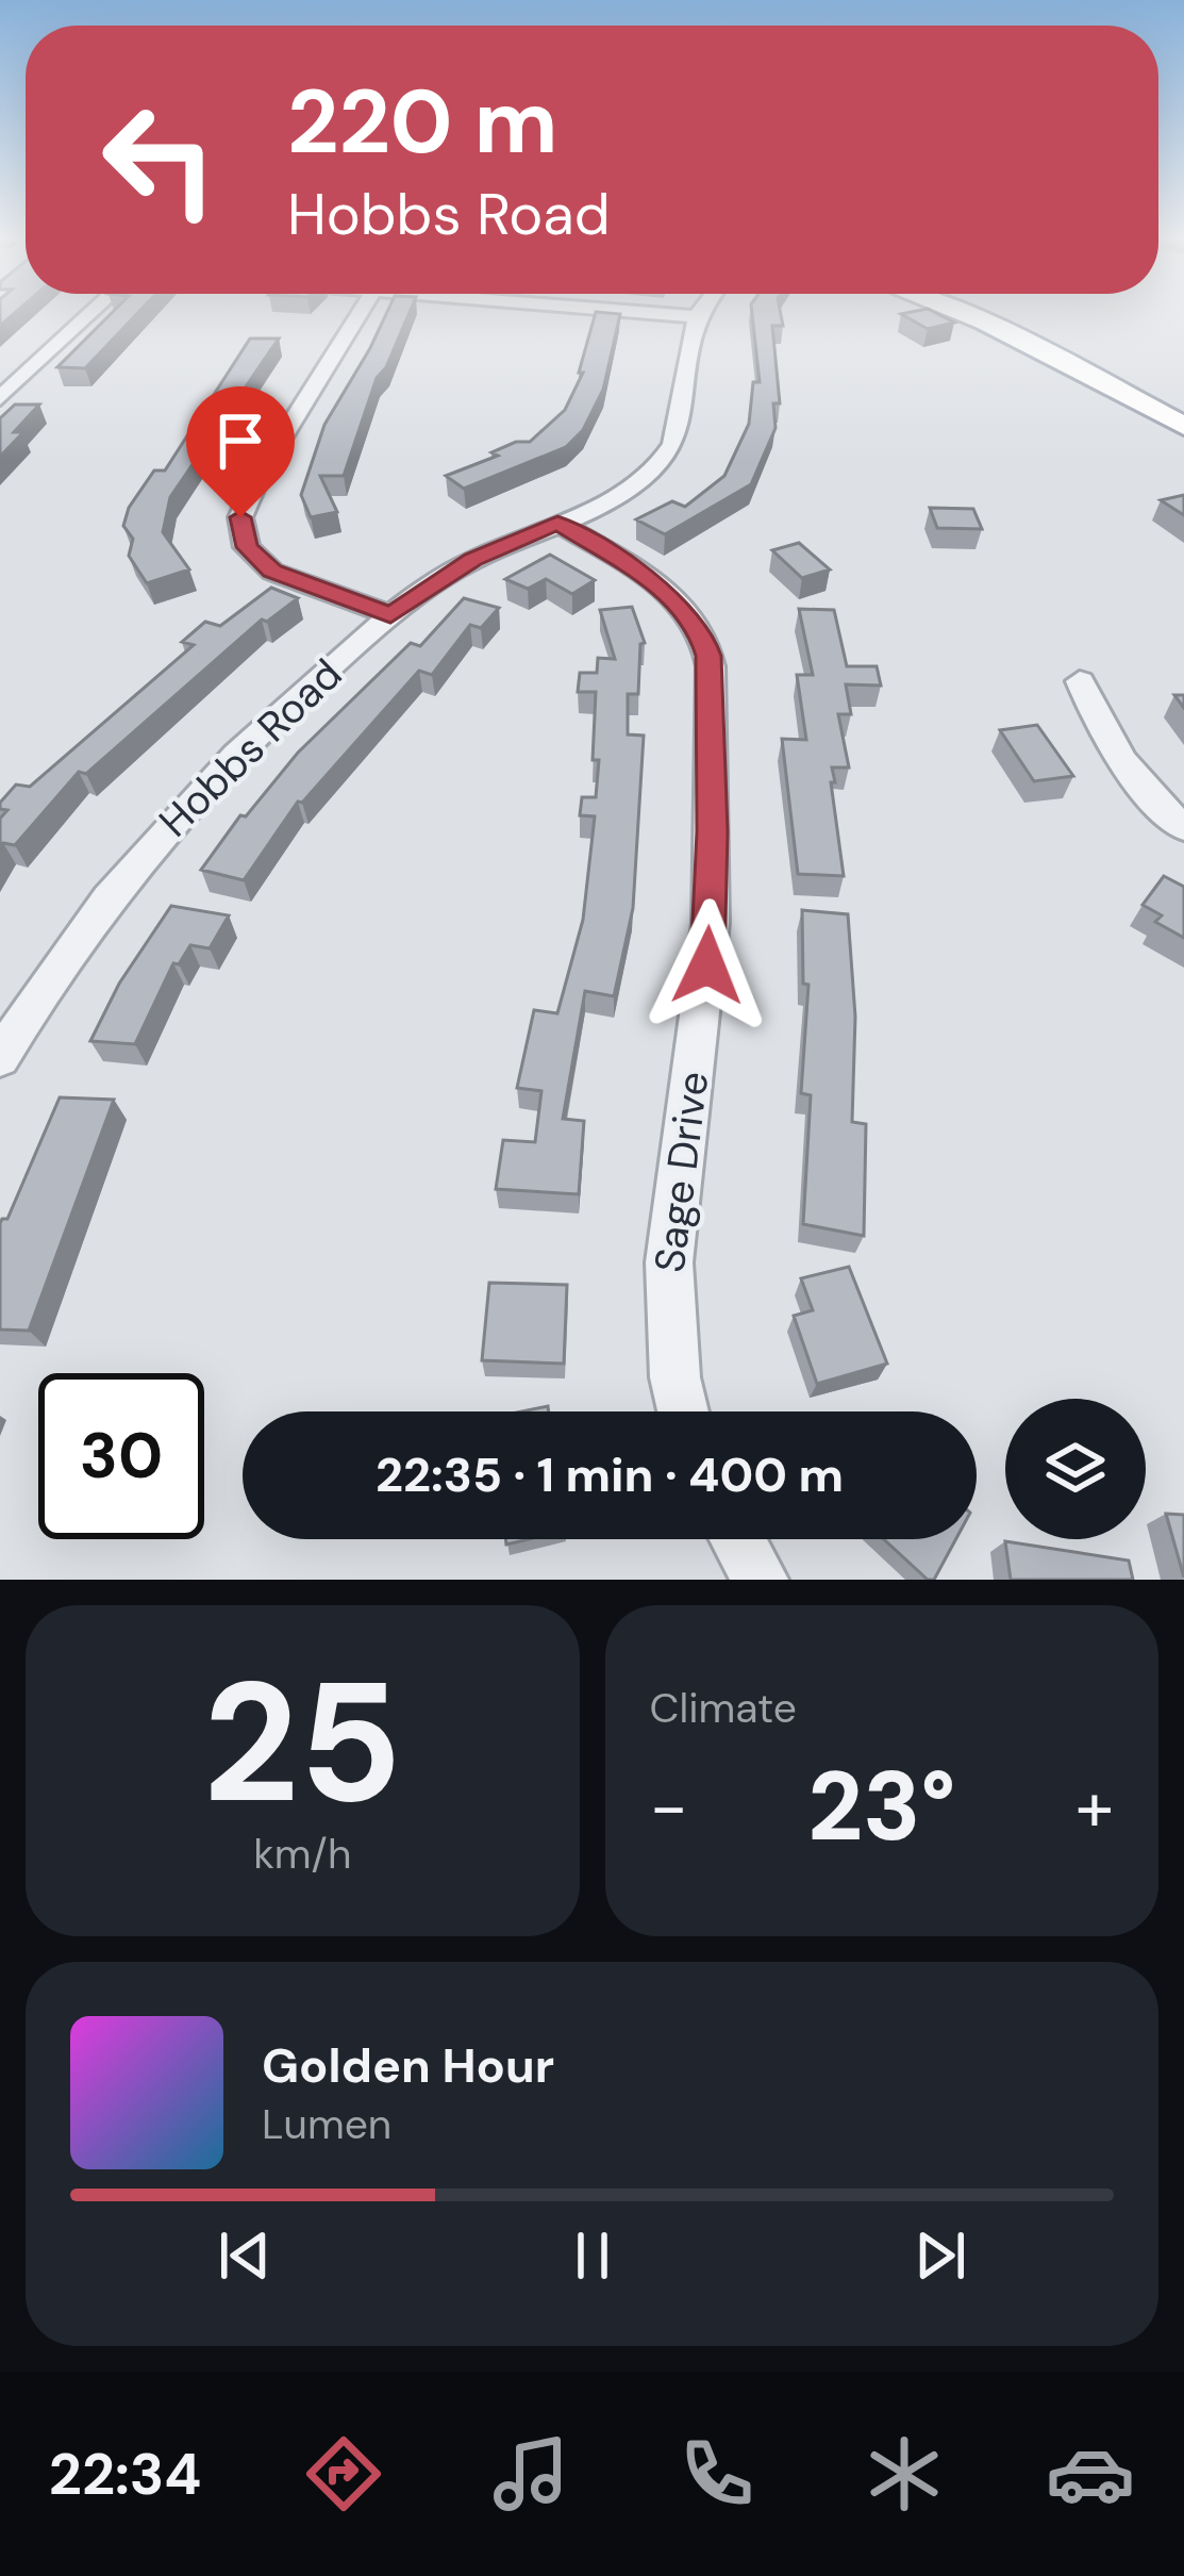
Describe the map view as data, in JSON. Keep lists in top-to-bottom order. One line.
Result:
{"streets":{"street":["Hobbs Road","Sage Drive"]},"crossings":[["Hobbs Road","Sage Drive"]],"page":{"turn":["220 m","Hobbs Road"],"limit":"30","trip":"22:35 · 1 min · 400 m","tile":[["25","km/h"],"Climate"],"heat":["−","23°","+"],"song":["Golden Hour","Lumen"],"tabs":"22:34"}}
